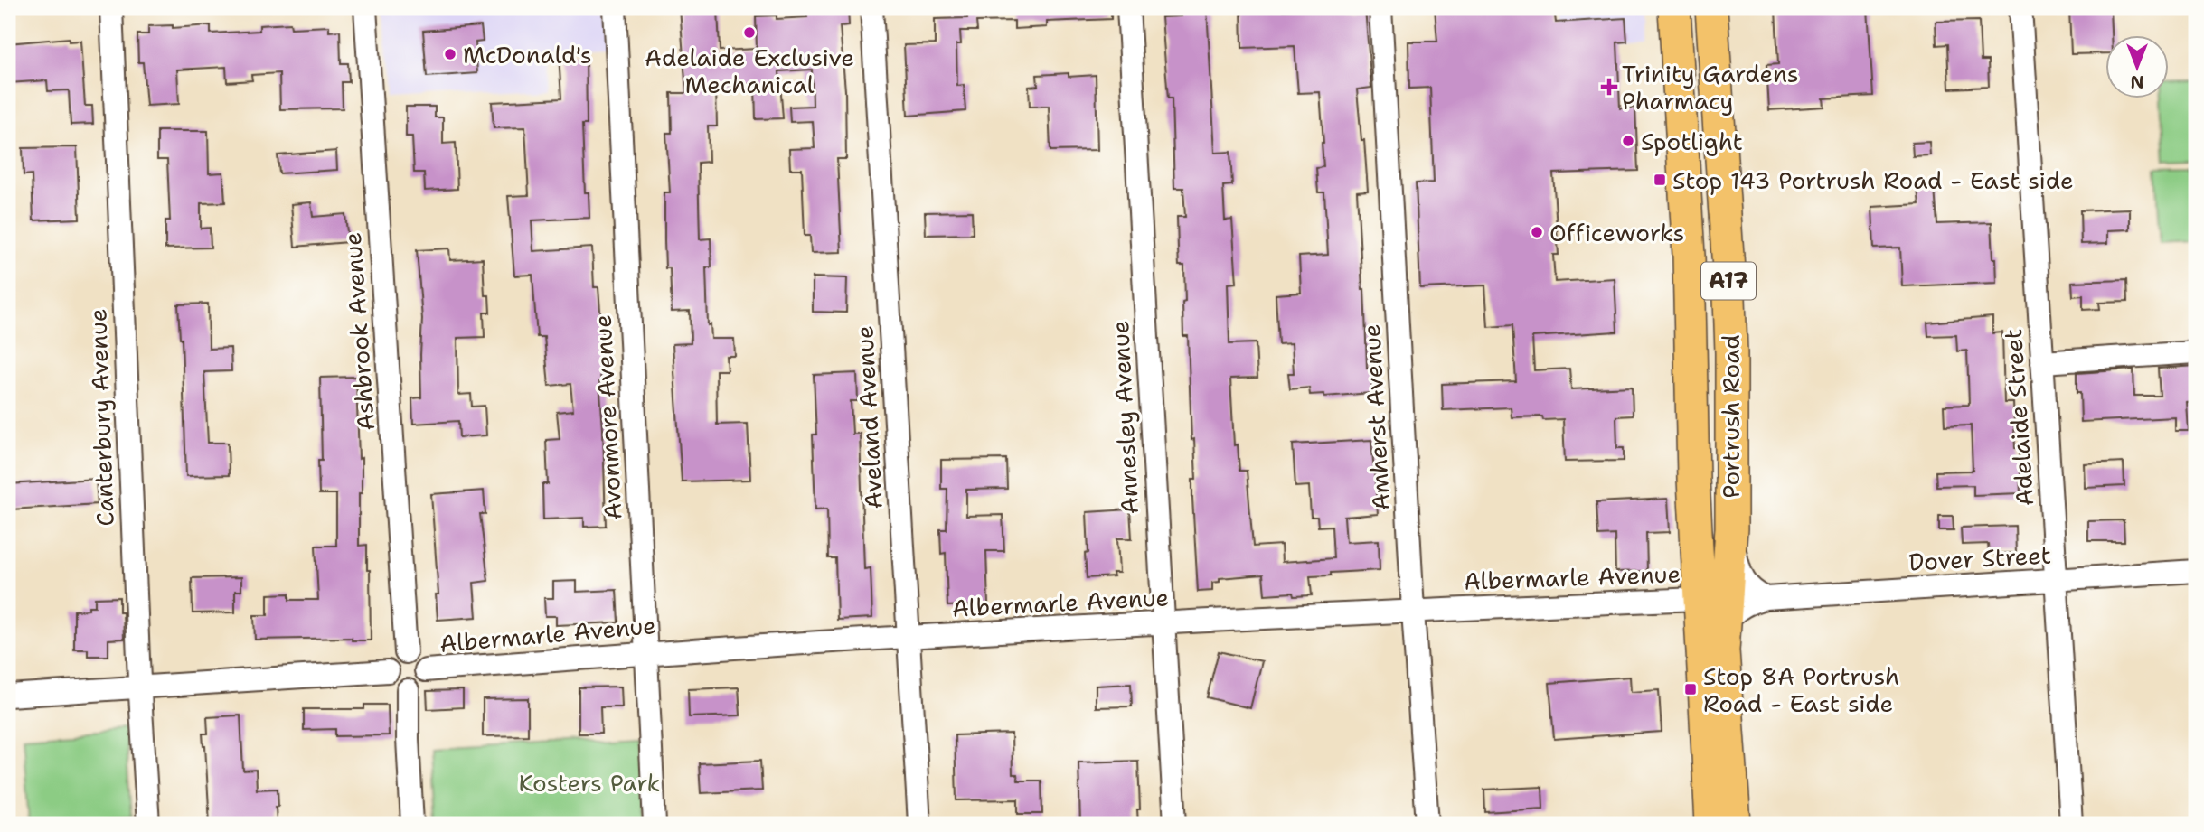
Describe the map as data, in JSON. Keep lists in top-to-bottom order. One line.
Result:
{"streets":{"highway":["A17","Portrush Road"],"street":["Ashbrook Avenue","Canterbury Avenue","Avonmore Avenue","Aveland Avenue","Annesley Avenue","Amherst Avenue","Adelaide Street","Dover Street","Albermarle Avenue"]},"crossings":[["Ashbrook Avenue","Albermarle Avenue"],["Portrush Road","Dover Street"],["Portrush Road","Albermarle Avenue"],["Avonmore Avenue","Albermarle Avenue"],["Aveland Avenue","Albermarle Avenue"],["Annesley Avenue","Albermarle Avenue"],["Amherst Avenue","Albermarle Avenue"],["Adelaide Street","Dover Street"]],"parks":["Kosters Park"],"places":{"other":["Adelaide Exclusive Mechanical","McDonald's","Spotlight","Officeworks"],"health":["Trinity Gardens Pharmacy"],"transit":["Stop 143 Portrush Road - East side","Stop 8A Portrush Road - East side"]},"north":"bottom"}
